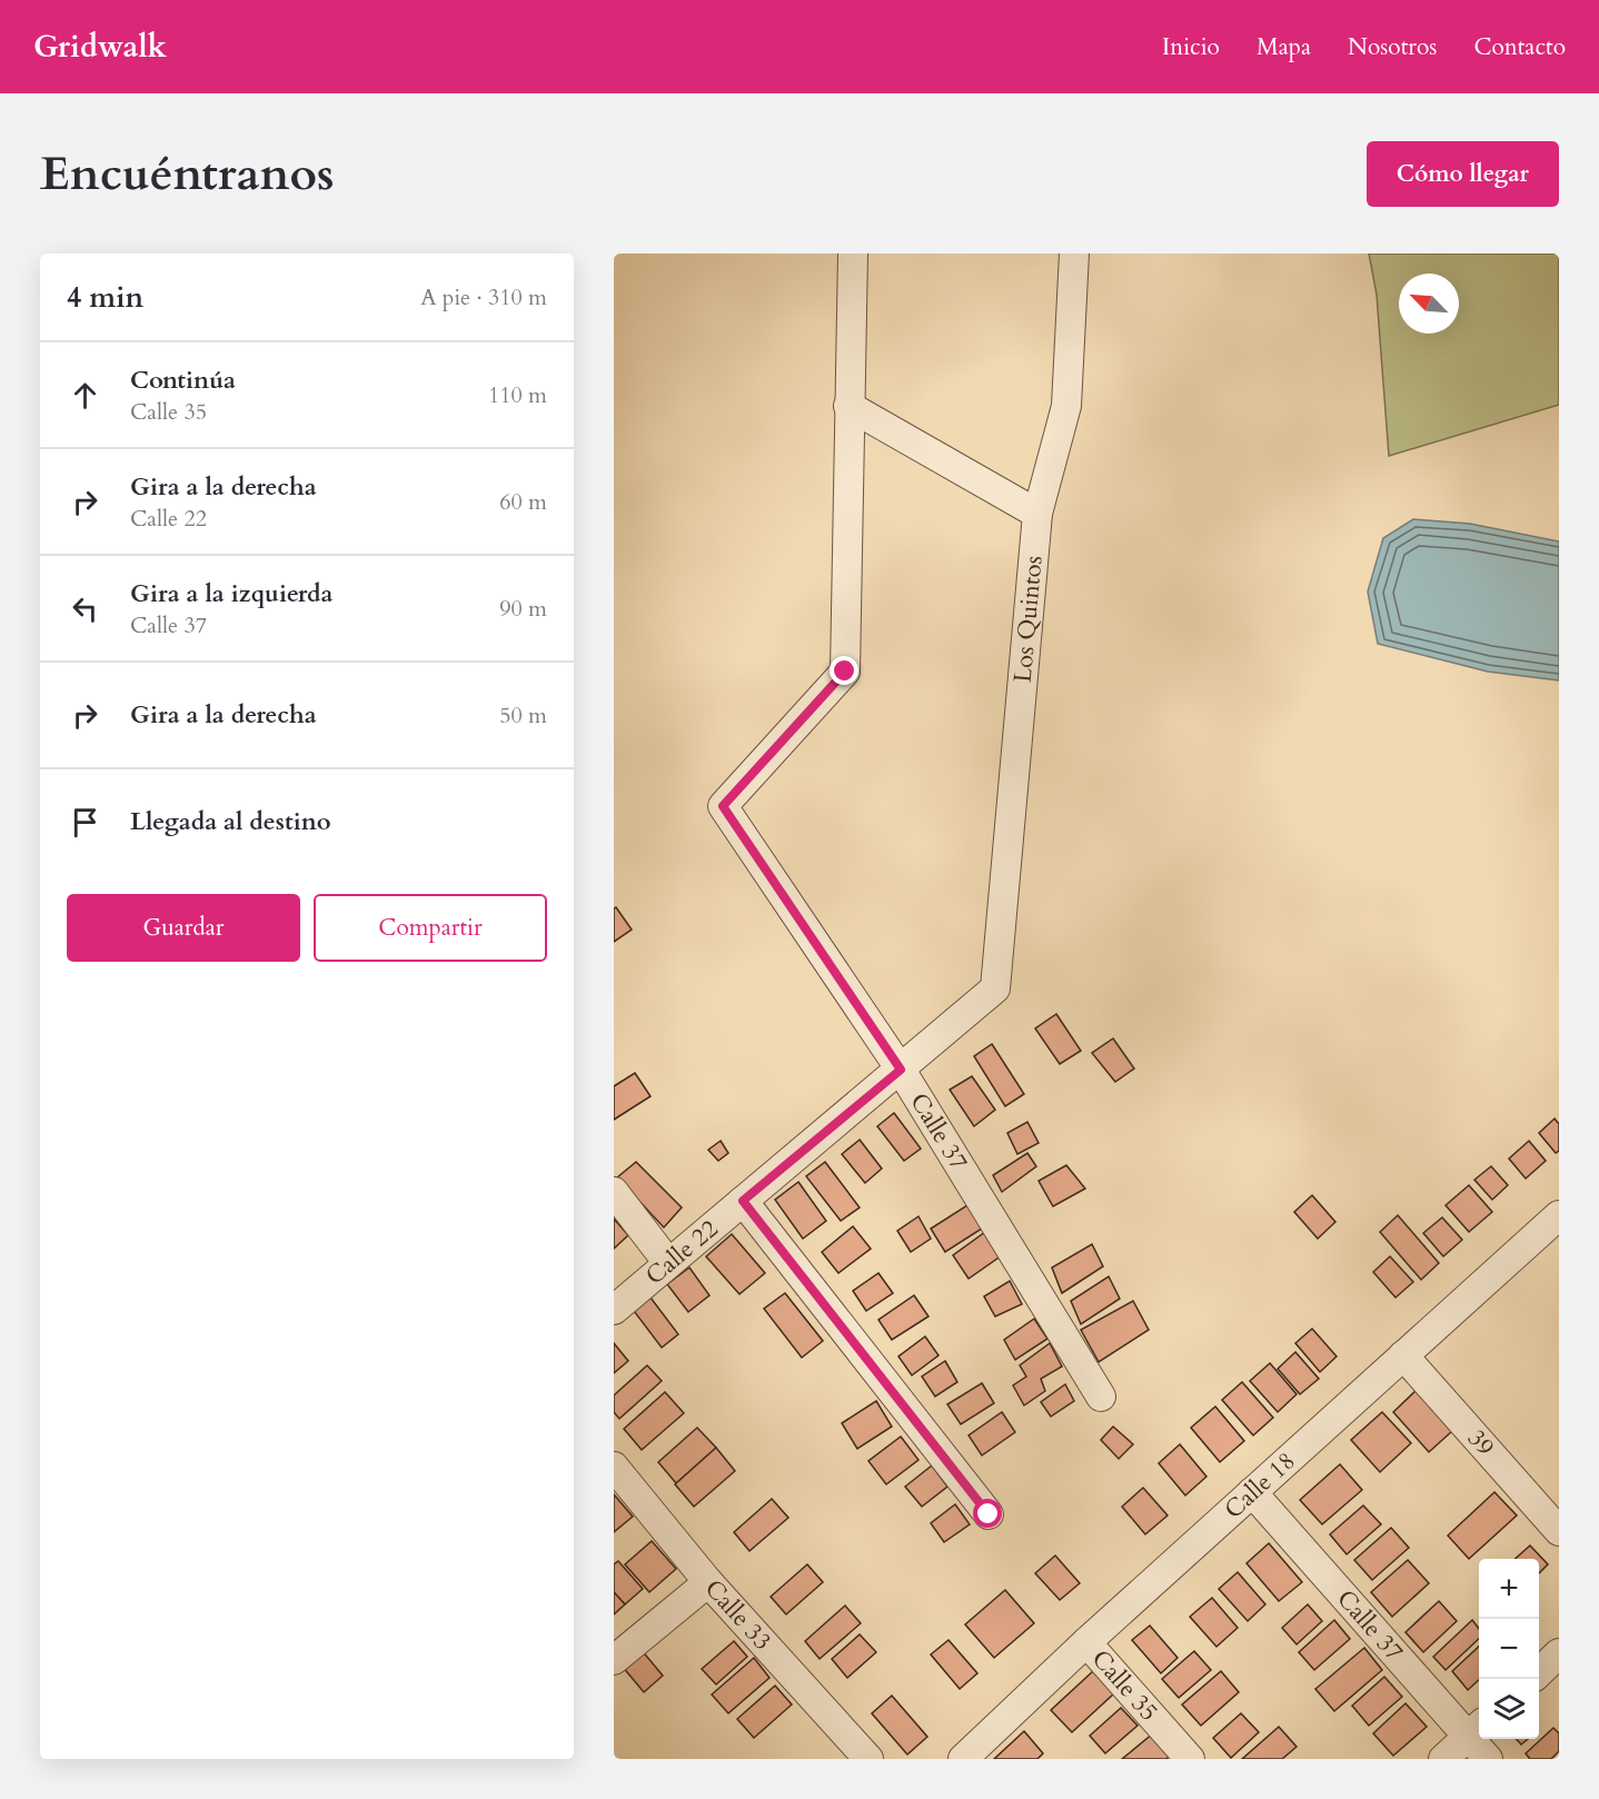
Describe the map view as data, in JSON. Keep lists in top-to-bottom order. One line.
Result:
{"streets":{"street":["Los Quintos","Calle 37","Calle 22","39","Calle 18","Calle 33","Calle 35"]},"crossings":[["Los Quintos","Calle 22"],["Calle 37","Calle 22"],["Calle 37","Calle 18"],["39","Calle 18"],["Calle 18","Calle 35"]],"north":"top left","page":{"header":"Gridwalk","nav":["Inicio","Mapa","Nosotros","Contacto"],"buttons":["Cómo llegar",["Guardar","Compartir"]],"title":"Encuéntranos","heading":["4 min","A pie · 310 m"],"list":[["Continúa","Calle 35","110 m"],["Gira a la derecha","Calle 22","60 m"],["Gira a la izquierda","Calle 37","90 m"],["Gira a la derecha","50 m"],"Llegada al destino"],"map_buttons":["+","−"]}}
